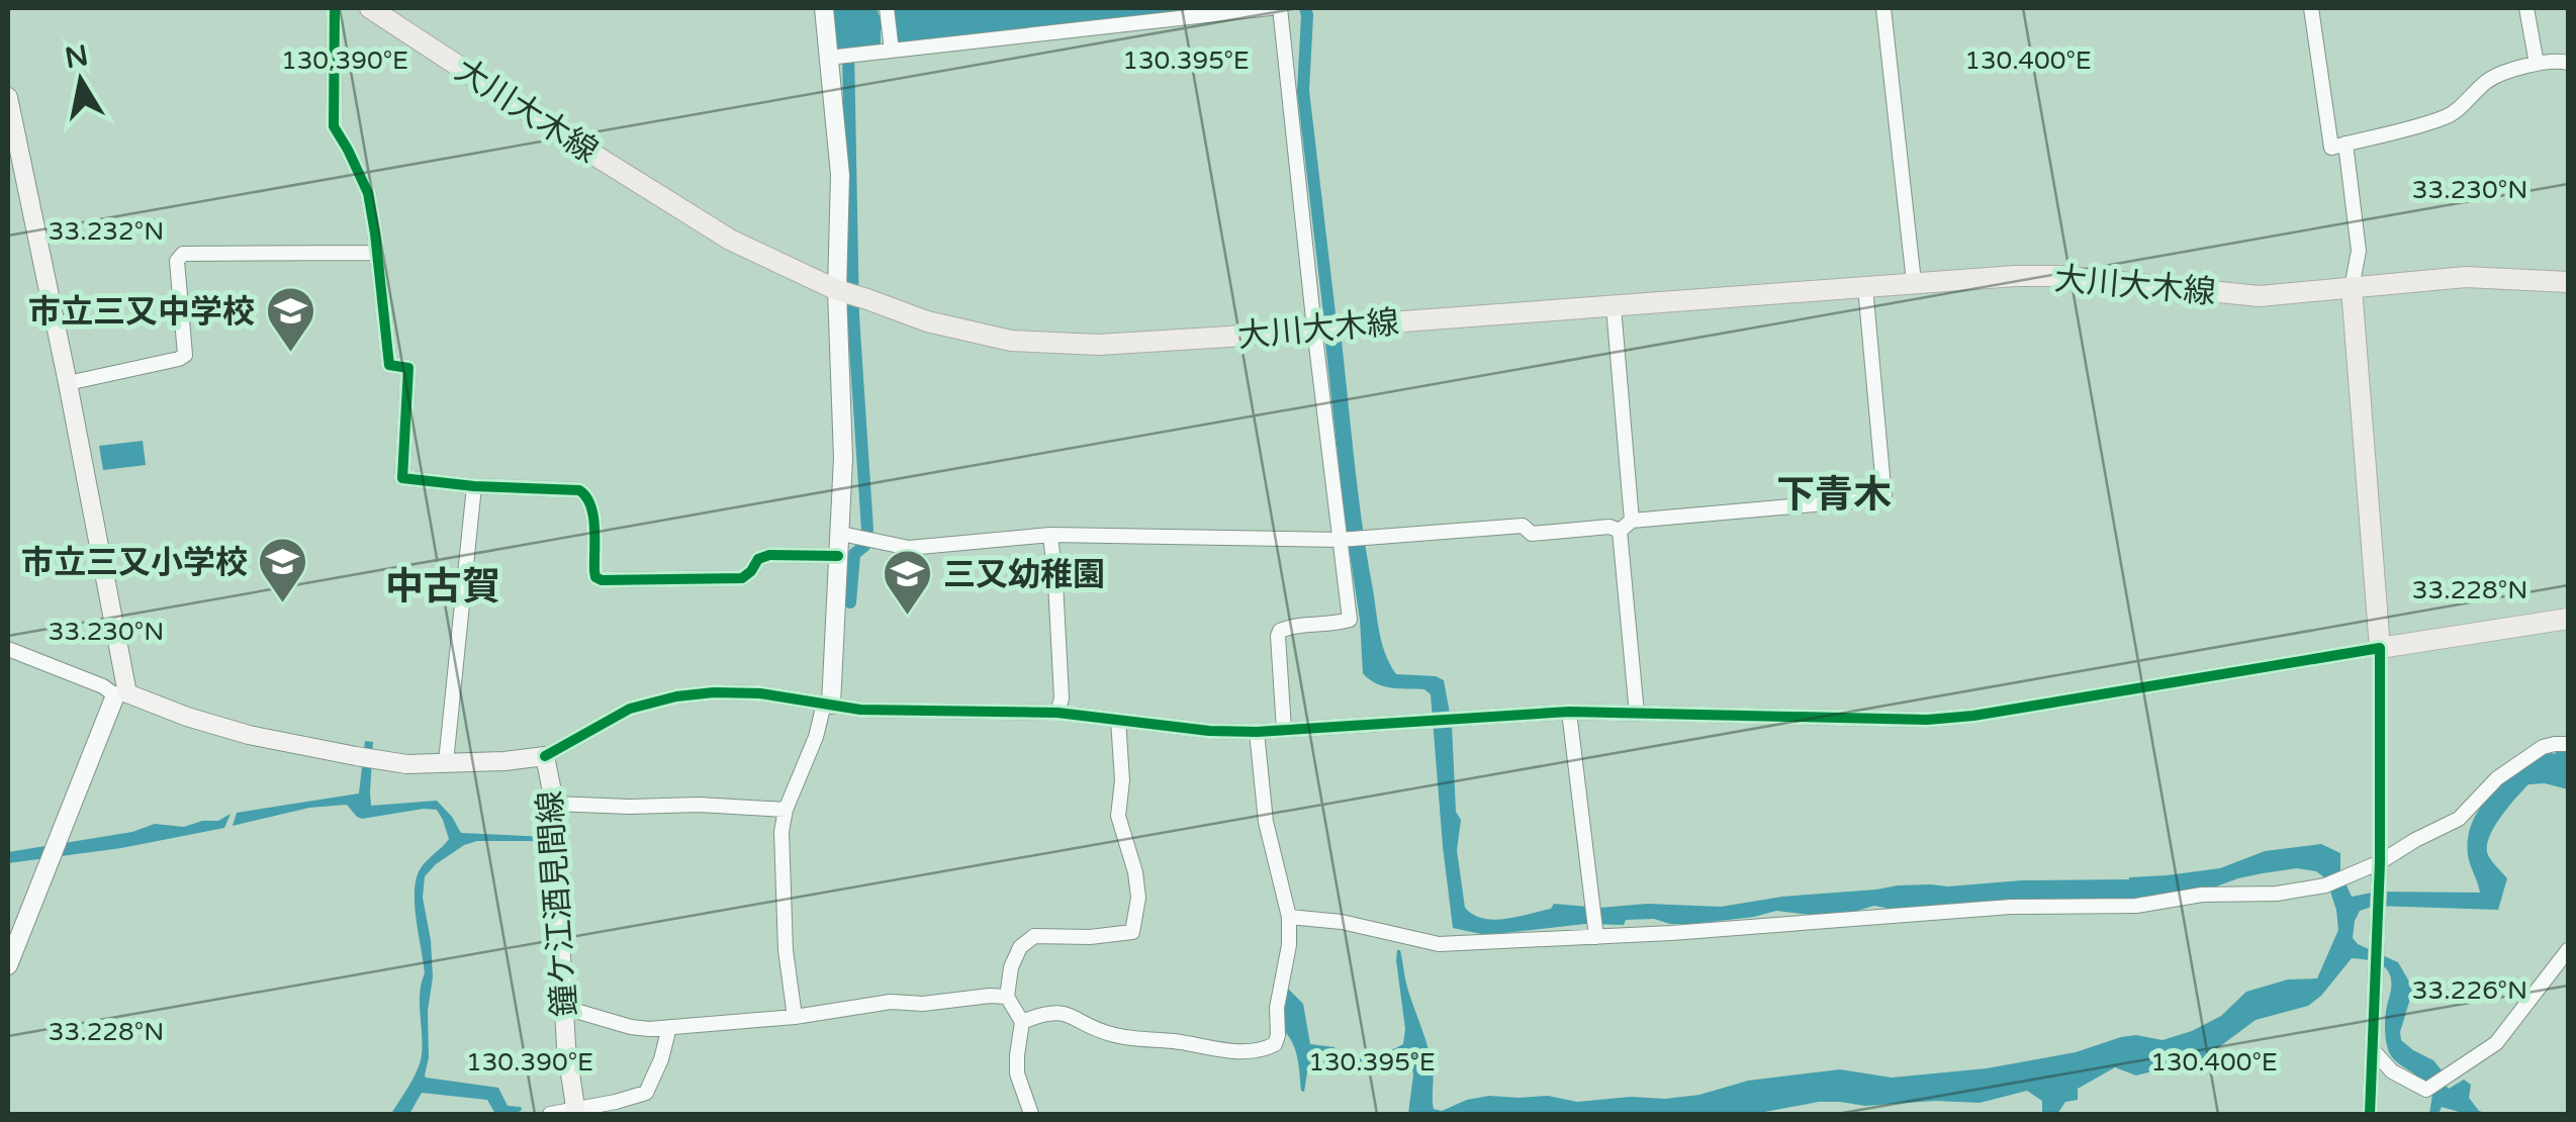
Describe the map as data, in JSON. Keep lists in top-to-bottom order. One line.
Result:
{"streets":{"main road":["大川大木線","鐘ケ江酒見間線"]},"districts":["下青木","中古賀"],"places":{"school or university":["市立三又中学校","市立三又小学校","三又幼稚園"]},"north":"top","coordinates":["130.390°E","130.395°E","130.400°E","33.230°N","33.232°N","33.228°N","33.226°N"]}
